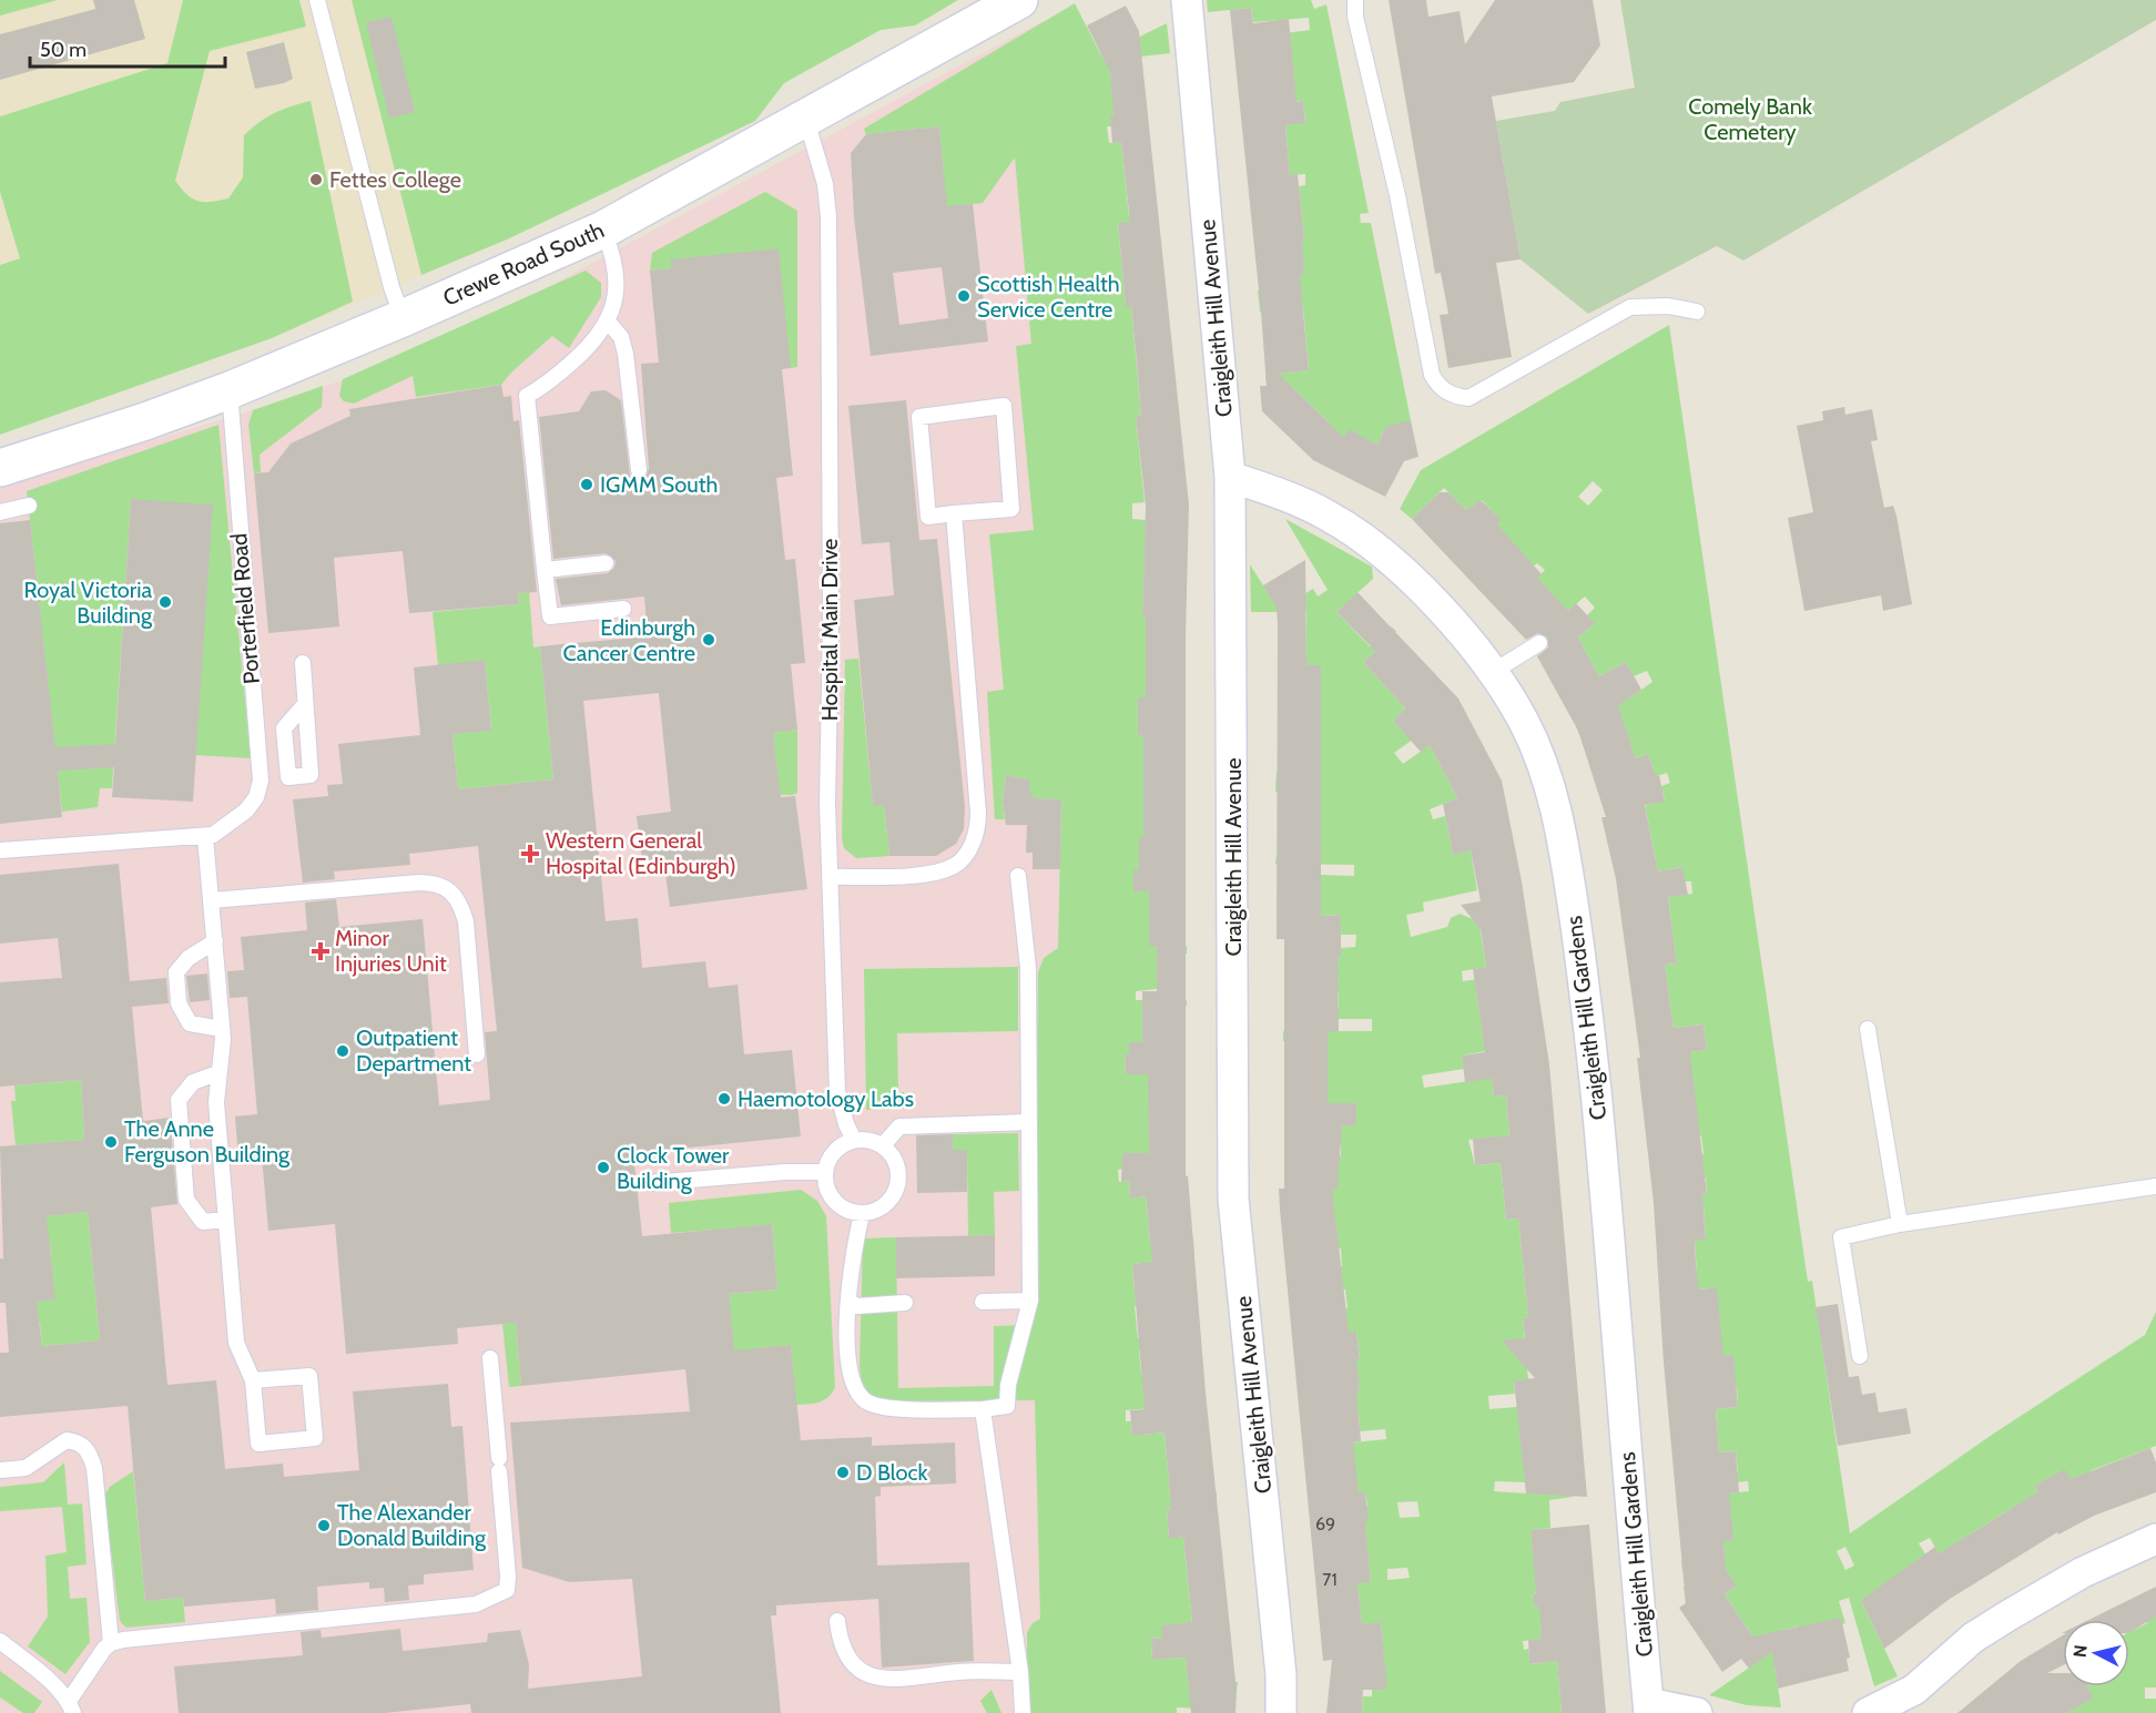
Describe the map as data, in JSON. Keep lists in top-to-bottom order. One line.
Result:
{"streets":{"street":["Crewe Road South","Craigleith Hill Avenue","Craigleith Hill Gardens"],"lane":["Porterfield Road","Hospital Main Drive"]},"crossings":[["Crewe Road South","Porterfield Road"],["Crewe Road South","Hospital Main Drive"],["Craigleith Hill Avenue","Craigleith Hill Gardens"]],"parks":["Comely Bank Cemetery"],"places":{"other":["Fettes College","Scottish Health Service Centre","IGMM South","Royal Victoria Building","Edinburgh Cancer Centre","Outpatient Department","Haemotology Labs","The Anne Ferguson Building","Clock Tower Building","D Block","The Alexander Donald Building"],"health":["Western General Hospital (Edinburgh)","Minor Injuries Unit"]},"house_numbers":["69","71"],"scale_bar":"50 m","north":"left"}
